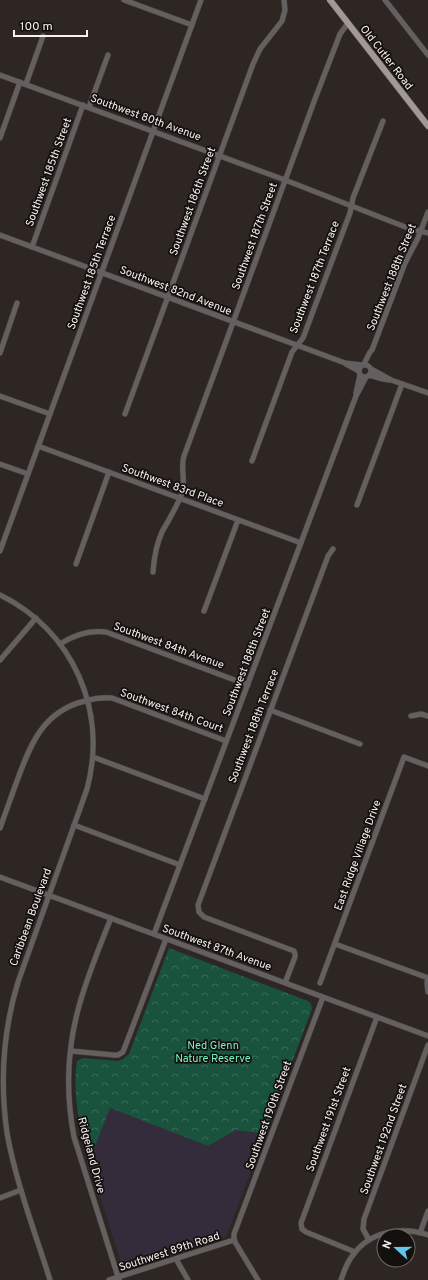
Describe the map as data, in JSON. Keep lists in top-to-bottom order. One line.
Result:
{"streets":{"main road":["Old Cutler Road"],"street":["Southwest 80th Avenue","Southwest 185th Street","Southwest 186th Street","Southwest 187th Street","Southwest 185th Terrace","Southwest 187th Terrace","Southwest 188th Street","Southwest 82nd Avenue","Southwest 83rd Place","Southwest 84th Avenue","Southwest 84th Court","Southwest 188th Terrace","East Ridge Village Drive","Caribbean Boulevard","Southwest 87th Avenue","Southwest 190th Street","Southwest 191st Street","Southwest 192nd Street","Ridgeland Drive","Southwest 89th Road"]},"crossings":[["Old Cutler Road","Southwest 187th Street"],["Southwest 80th Avenue","Southwest 185th Street"],["Southwest 80th Avenue","Southwest 186th Street"],["Southwest 80th Avenue","Southwest 187th Street"],["Southwest 80th Avenue","Southwest 185th Terrace"],["Southwest 80th Avenue","Southwest 187th Terrace"],["Southwest 80th Avenue","Southwest 188th Street"],["Southwest 185th Street","Southwest 82nd Avenue"],["Southwest 186th Street","Southwest 82nd Avenue"],["Southwest 187th Street","Southwest 82nd Avenue"],["Southwest 187th Street","Southwest 83rd Place"],["Southwest 185th Terrace","Southwest 82nd Avenue"],["Southwest 185th Terrace","Southwest 83rd Place"],["Southwest 187th Terrace","Southwest 82nd Avenue"],["Southwest 188th Street","Southwest 82nd Avenue"],["Southwest 188th Street","Southwest 83rd Place"],["Southwest 188th Street","Southwest 84th Avenue"],["Southwest 188th Street","Southwest 84th Court"],["Southwest 188th Street","Southwest 87th Avenue"],["Southwest 84th Avenue","Caribbean Boulevard"],["Southwest 84th Court","Caribbean Boulevard"],["Southwest 188th Terrace","Southwest 87th Avenue"],["Caribbean Boulevard","Southwest 87th Avenue"],["Southwest 87th Avenue","Southwest 190th Street"],["Southwest 87th Avenue","Southwest 191st Street"],["Southwest 87th Avenue","Ridgeland Drive"],["Southwest 190th Street","Southwest 89th Road"],["Ridgeland Drive","Southwest 89th Road"]],"parks":["Ned Glenn Nature Reserve"],"scale_bar":"100 m","north":"left"}
